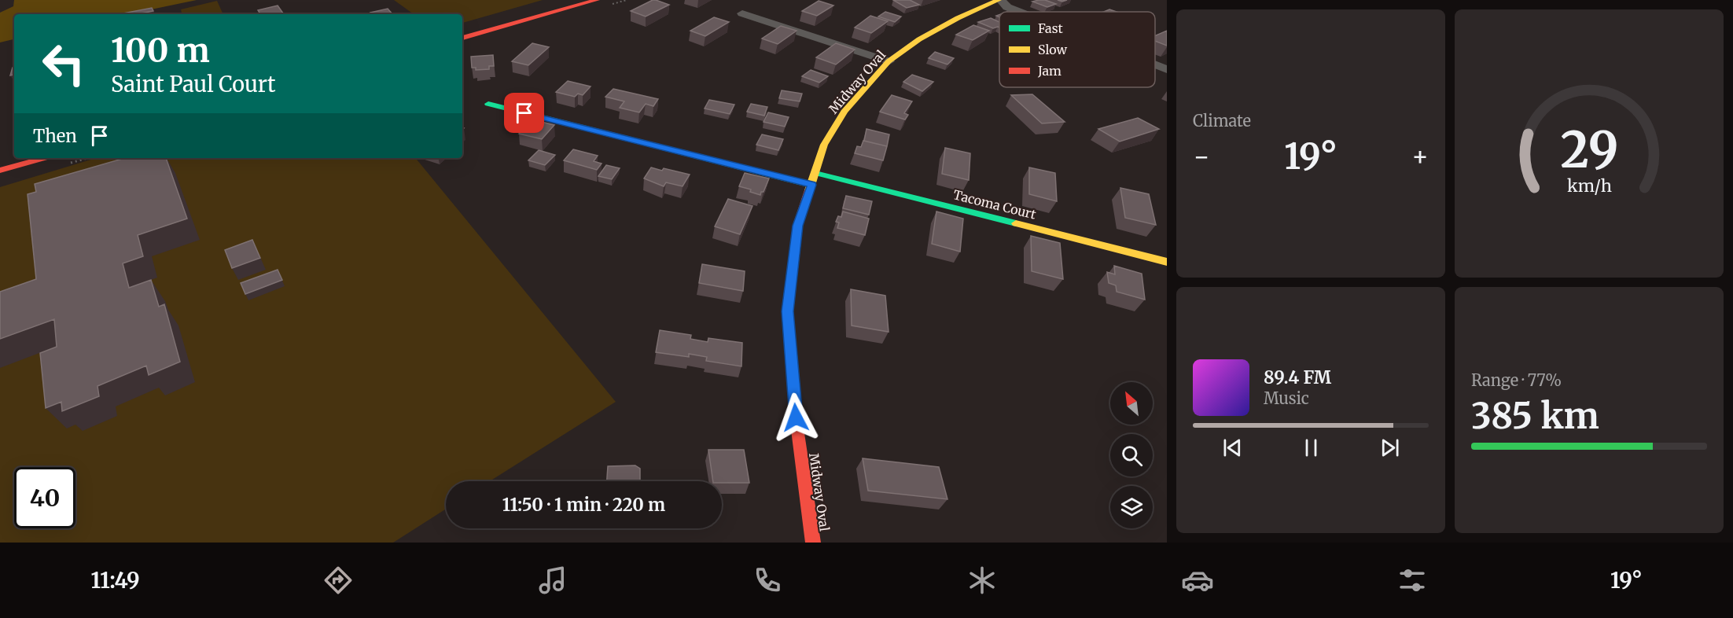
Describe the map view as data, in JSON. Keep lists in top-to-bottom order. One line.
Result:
{"streets":{"street":["Midway Oval","Tacoma Court"]},"crossings":[["Midway Oval","Tacoma Court"]],"legend":["Fast","Slow","Jam"],"north":"top left","page":{"tile":["Climate",["Range · 77%","385 km"]],"turn":["100 m","Saint Paul Court"],"then":"Then","heat":["−","19°","+"],"song":["89.4 FM","Music"],"limit":"40","trip":"11:50 · 1 min · 220 m","tabs":["11:49","19°"],"gauge":["29","km/h"]}}
